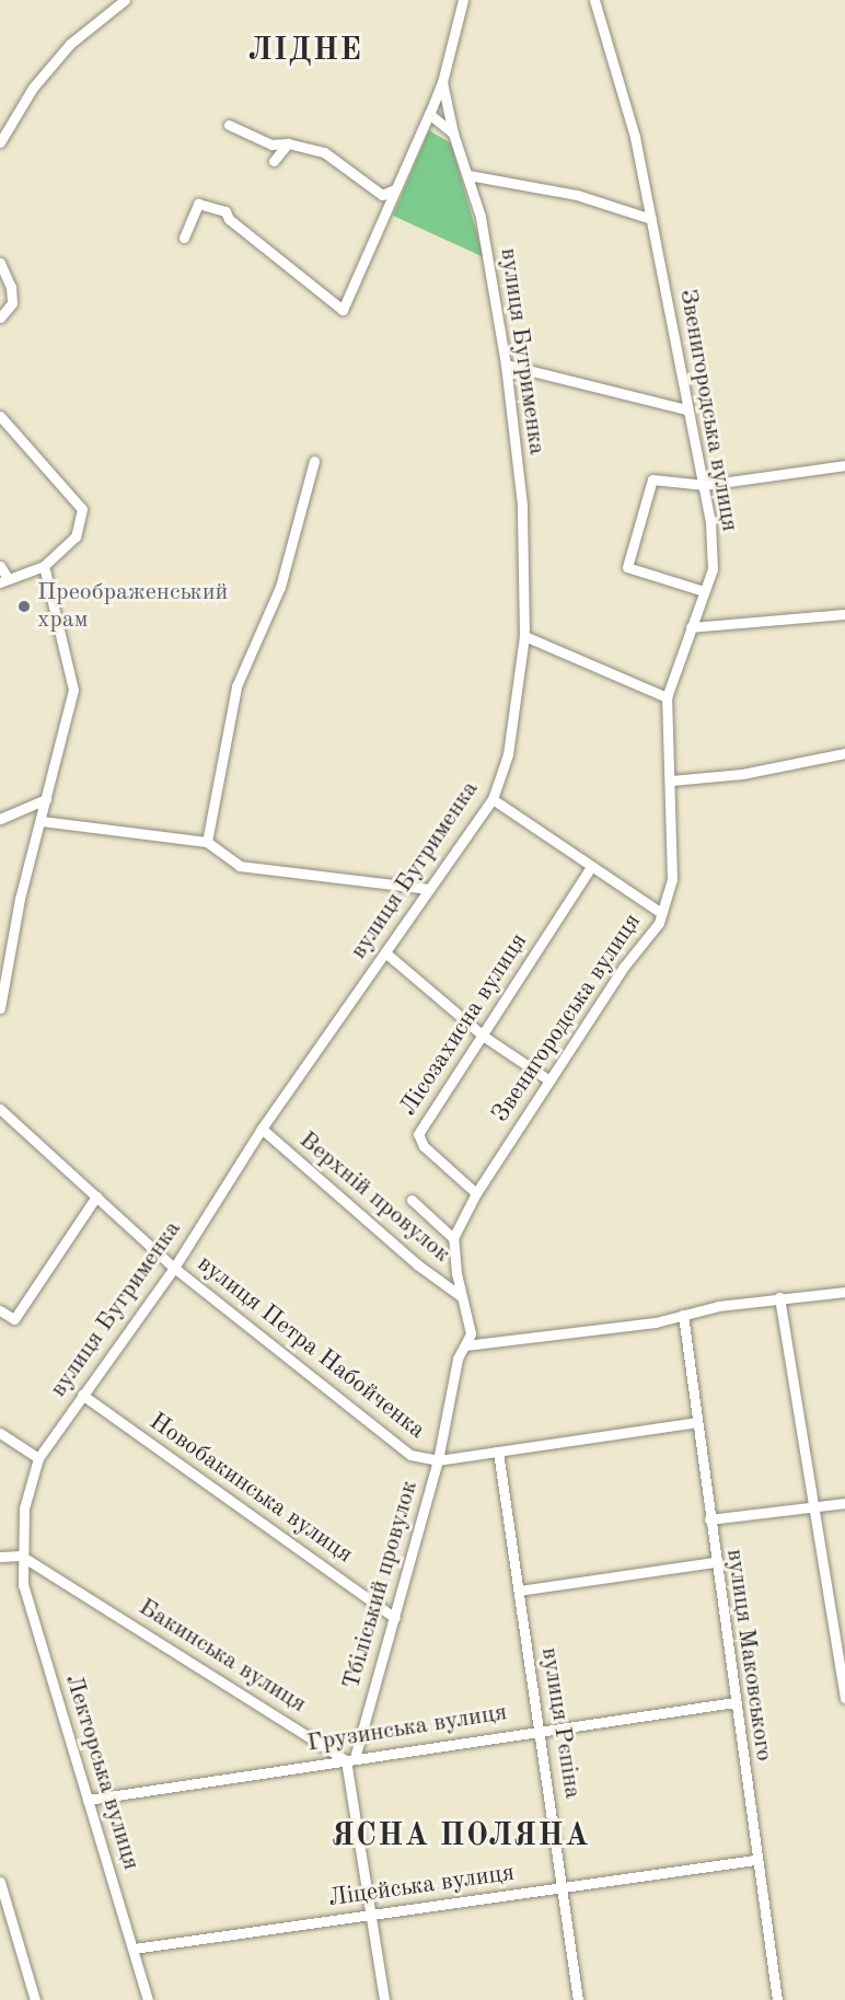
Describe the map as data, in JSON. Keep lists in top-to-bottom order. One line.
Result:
{"streets":{"street":["вулиця Бугрименка","Звенигородська вулиця","Лісозахисна вулиця","Верхній провулок","вулиця Петра Набойченка","Новобакинська вулиця","Тбіліський провулок","вулиця Маковського","Бакинська вулиця","вулиця Рєпіна","Грузинська вулиця","Лекторська вулиця","Ліцейська вулиця"]},"crossings":[["вулиця Бугрименка","Верхній провулок"],["вулиця Бугрименка","вулиця Петра Набойченка"],["вулиця Бугрименка","Новобакинська вулиця"],["вулиця Бугрименка","Бакинська вулиця"],["вулиця Бугрименка","Лекторська вулиця"],["Звенигородська вулиця","Лісозахисна вулиця"],["вулиця Петра Набойченка","Тбіліський провулок"],["вулиця Петра Набойченка","вулиця Маковського"],["вулиця Петра Набойченка","вулиця Рєпіна"],["Новобакинська вулиця","Тбіліський провулок"],["Тбіліський провулок","Бакинська вулиця"],["Тбіліський провулок","Грузинська вулиця"],["вулиця Маковського","Грузинська вулиця"],["вулиця Маковського","Ліцейська вулиця"],["Бакинська вулиця","Грузинська вулиця"],["Бакинська вулиця","Лекторська вулиця"],["вулиця Рєпіна","Грузинська вулиця"],["вулиця Рєпіна","Ліцейська вулиця"],["Грузинська вулиця","Лекторська вулиця"],["Лекторська вулиця","Ліцейська вулиця"]],"districts":["ЛІДНЕ","ЯСНА ПОЛЯНА"],"places":["Преображенський храм"]}
